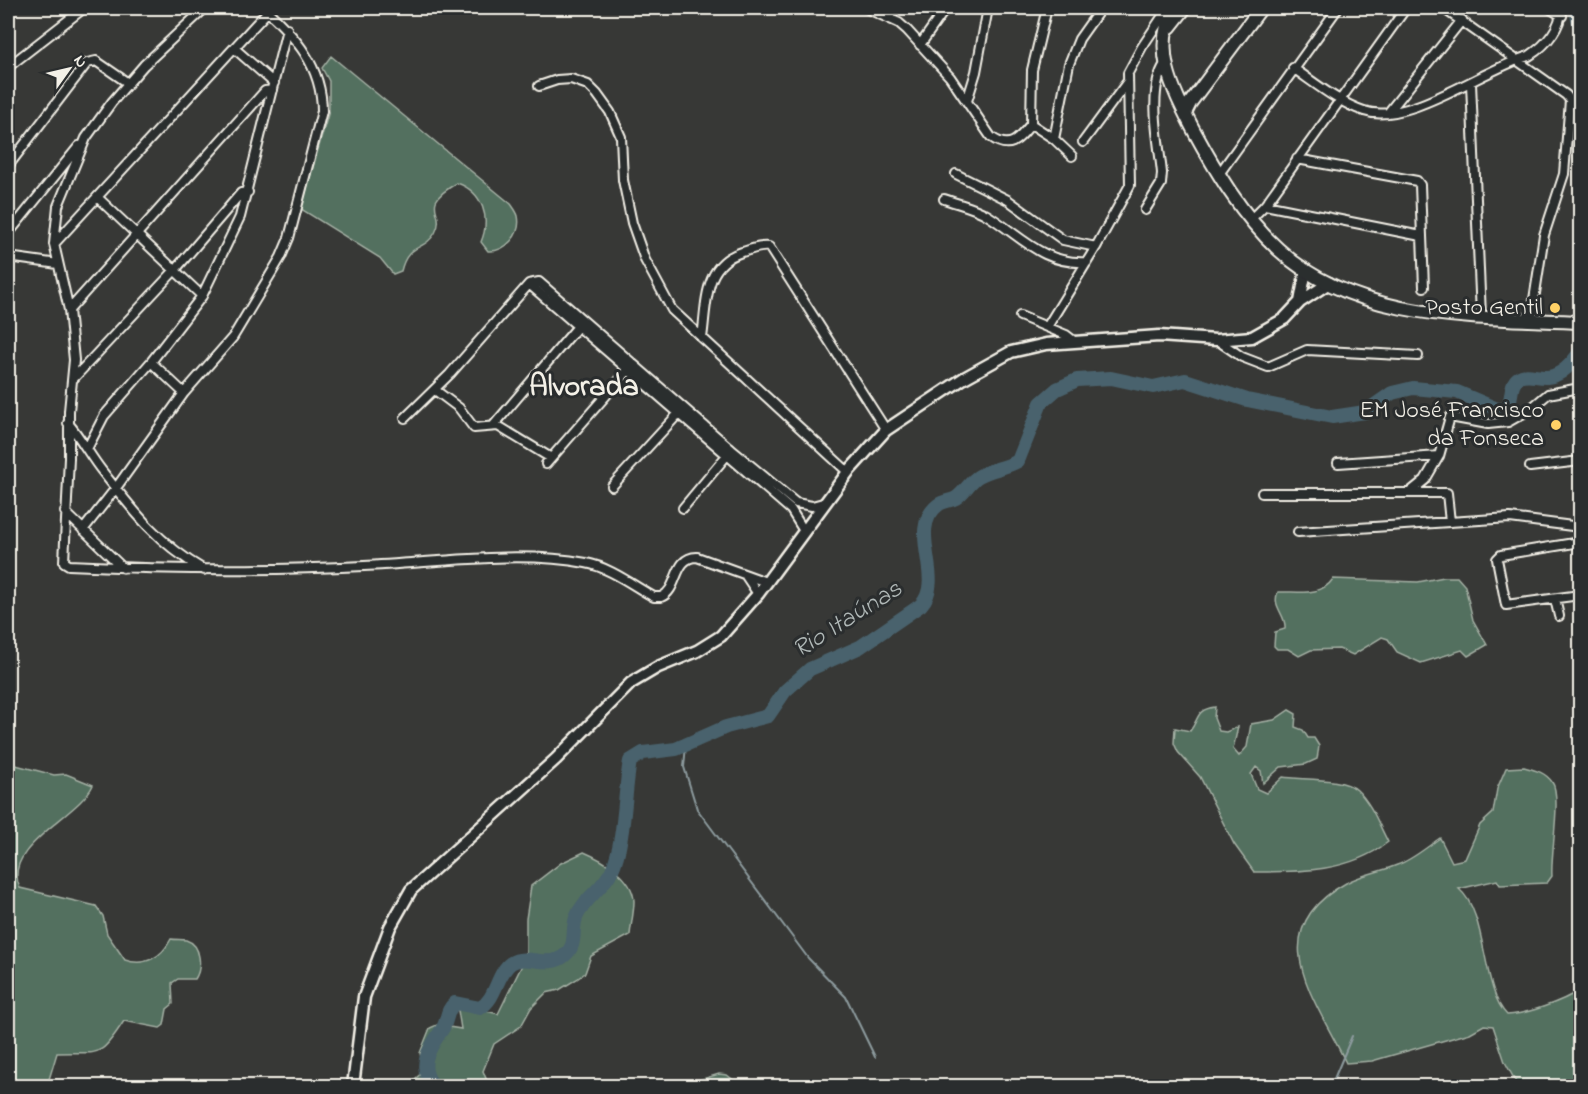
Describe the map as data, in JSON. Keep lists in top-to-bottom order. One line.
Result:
{"districts":["Alvorada"],"water":["Rio Itaúnas"],"places":["Posto Gentil","EM José Francisco da Fonseca"],"north":"top right"}
